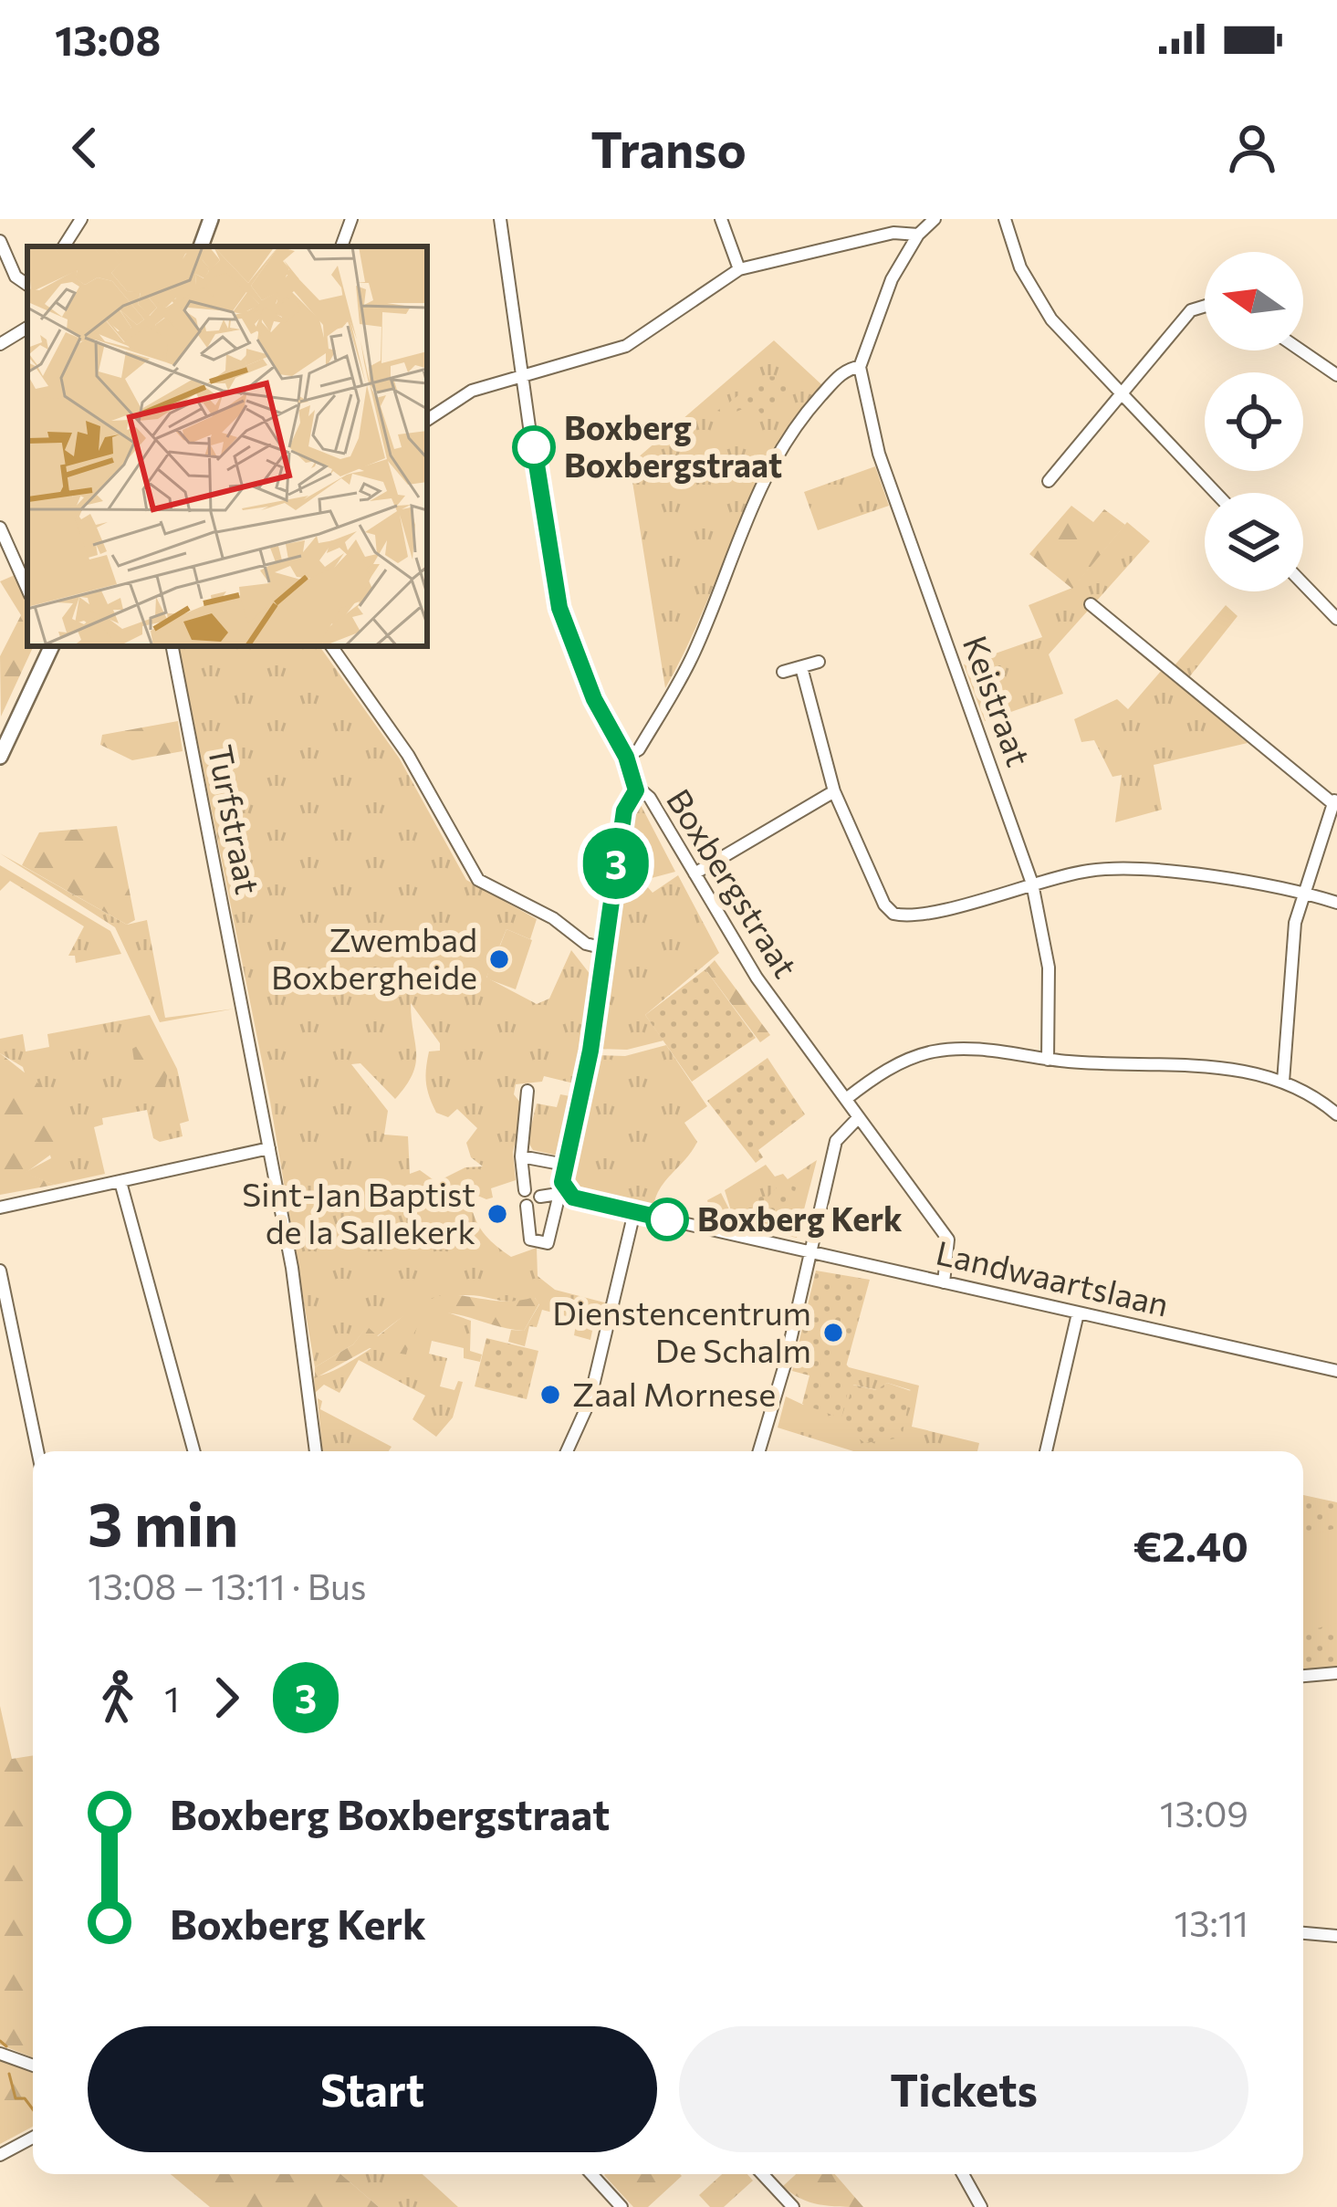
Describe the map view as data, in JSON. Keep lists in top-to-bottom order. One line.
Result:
{"streets":{"street":["Keistraat","Turfstraat","Boxbergstraat","Landwaartslaan"]},"crossings":[["Boxbergstraat","Landwaartslaan"]],"places":["Boxberg Boxbergstraat","Zwembad Boxbergheide","Sint-Jan Baptist de la Sallekerk","Boxberg Kerk","Dienstencentrum De Schalm","Zaal Mornese"],"lines":["bus line 3"],"north":"left","page":{"status":"13:08","header":"Transo","on_map":"3","heading":["3 min","13:08 – 13:11 · Bus","€2.40"],"legs":["1","3"],"list":[{"name":"Boxberg Boxbergstraat","value":"13:09"},{"name":"Boxberg Kerk","value":"13:11"}],"buttons":["Start","Tickets"]}}
